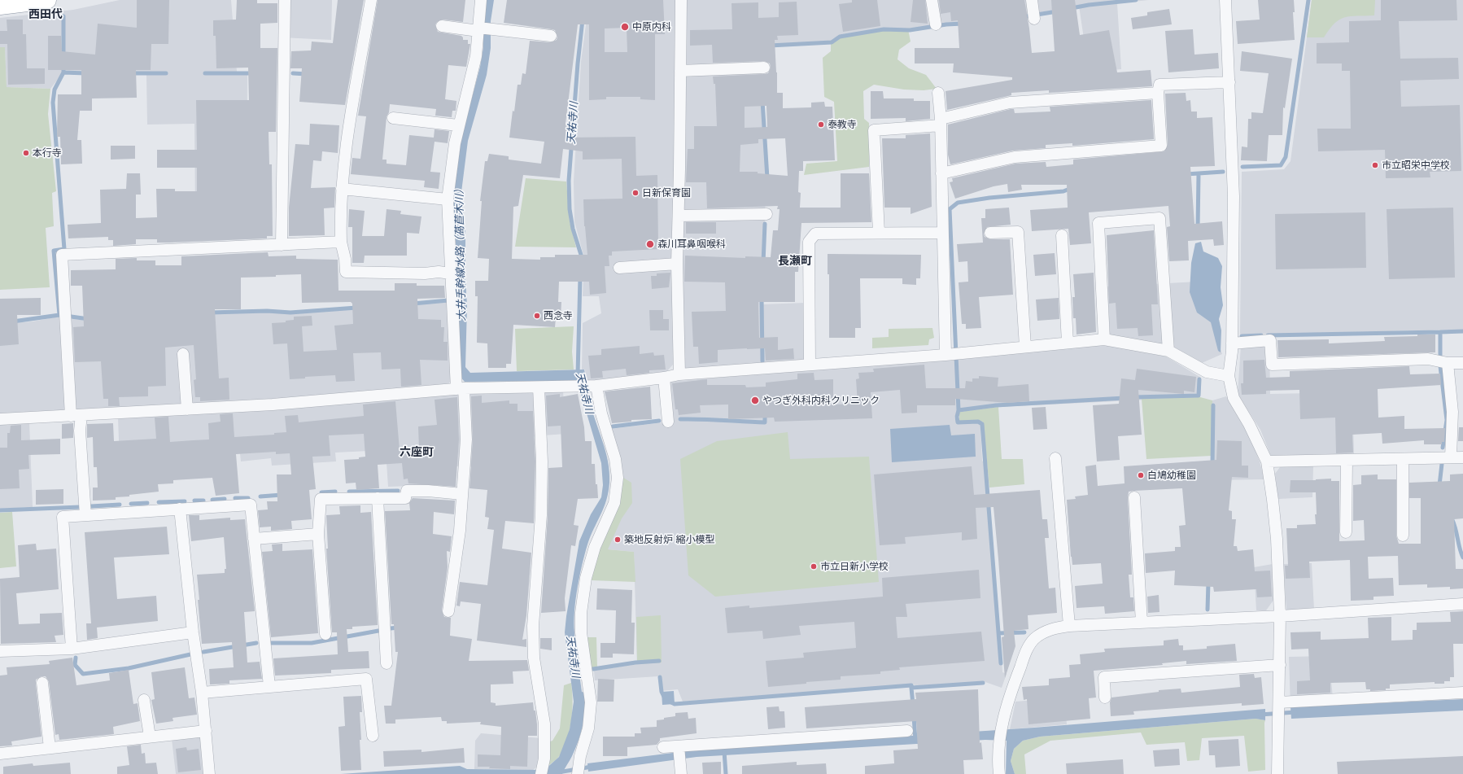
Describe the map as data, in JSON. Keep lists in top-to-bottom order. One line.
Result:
{"districts":["西田代","長瀬町","六座町"],"water":["天祐寺川","大井手幹線水路（萵苣木川）"],"places":["中原内科","泰教寺","本行寺","市立昭栄中学校","日新保育園","森川耳鼻咽喉科","西念寺","やつぎ外科内科クリニック","白鳩幼稚園","築地反射炉 縮小模型","市立日新小学校"]}
